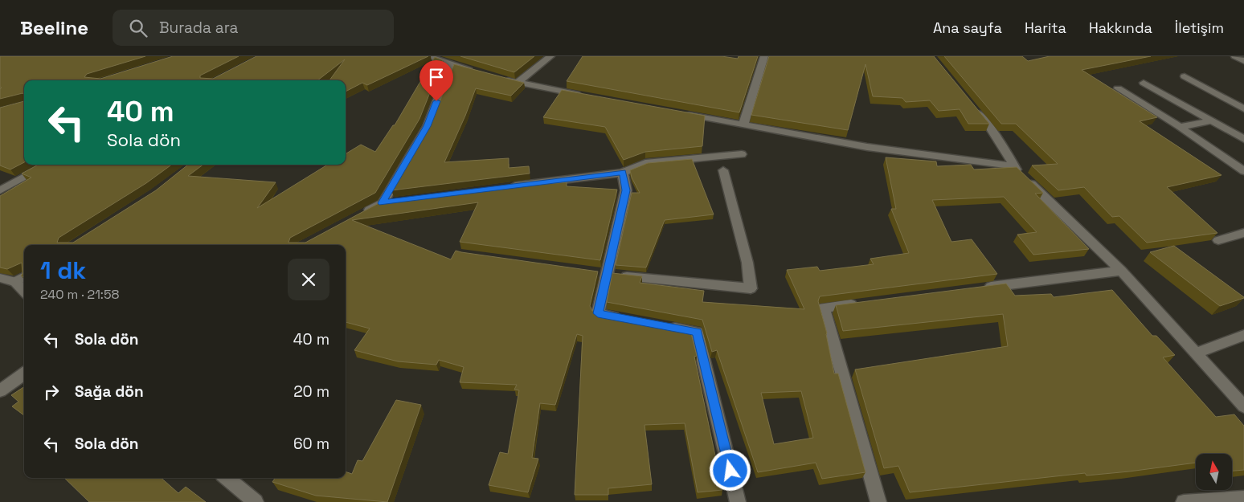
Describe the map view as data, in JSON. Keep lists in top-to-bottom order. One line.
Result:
{"north":"top","page":{"header":"Beeline","search":"Burada ara","nav":["Ana sayfa","Harita","Hakkında","İletişim"],"turn":["40 m","Sola dön"],"heading":["1 dk","240 m · 21:58"],"list":[{"name":"Sola dön","value":"40 m"},{"name":"Sağa dön","value":"20 m"},{"name":"Sola dön","value":"60 m"}]}}
